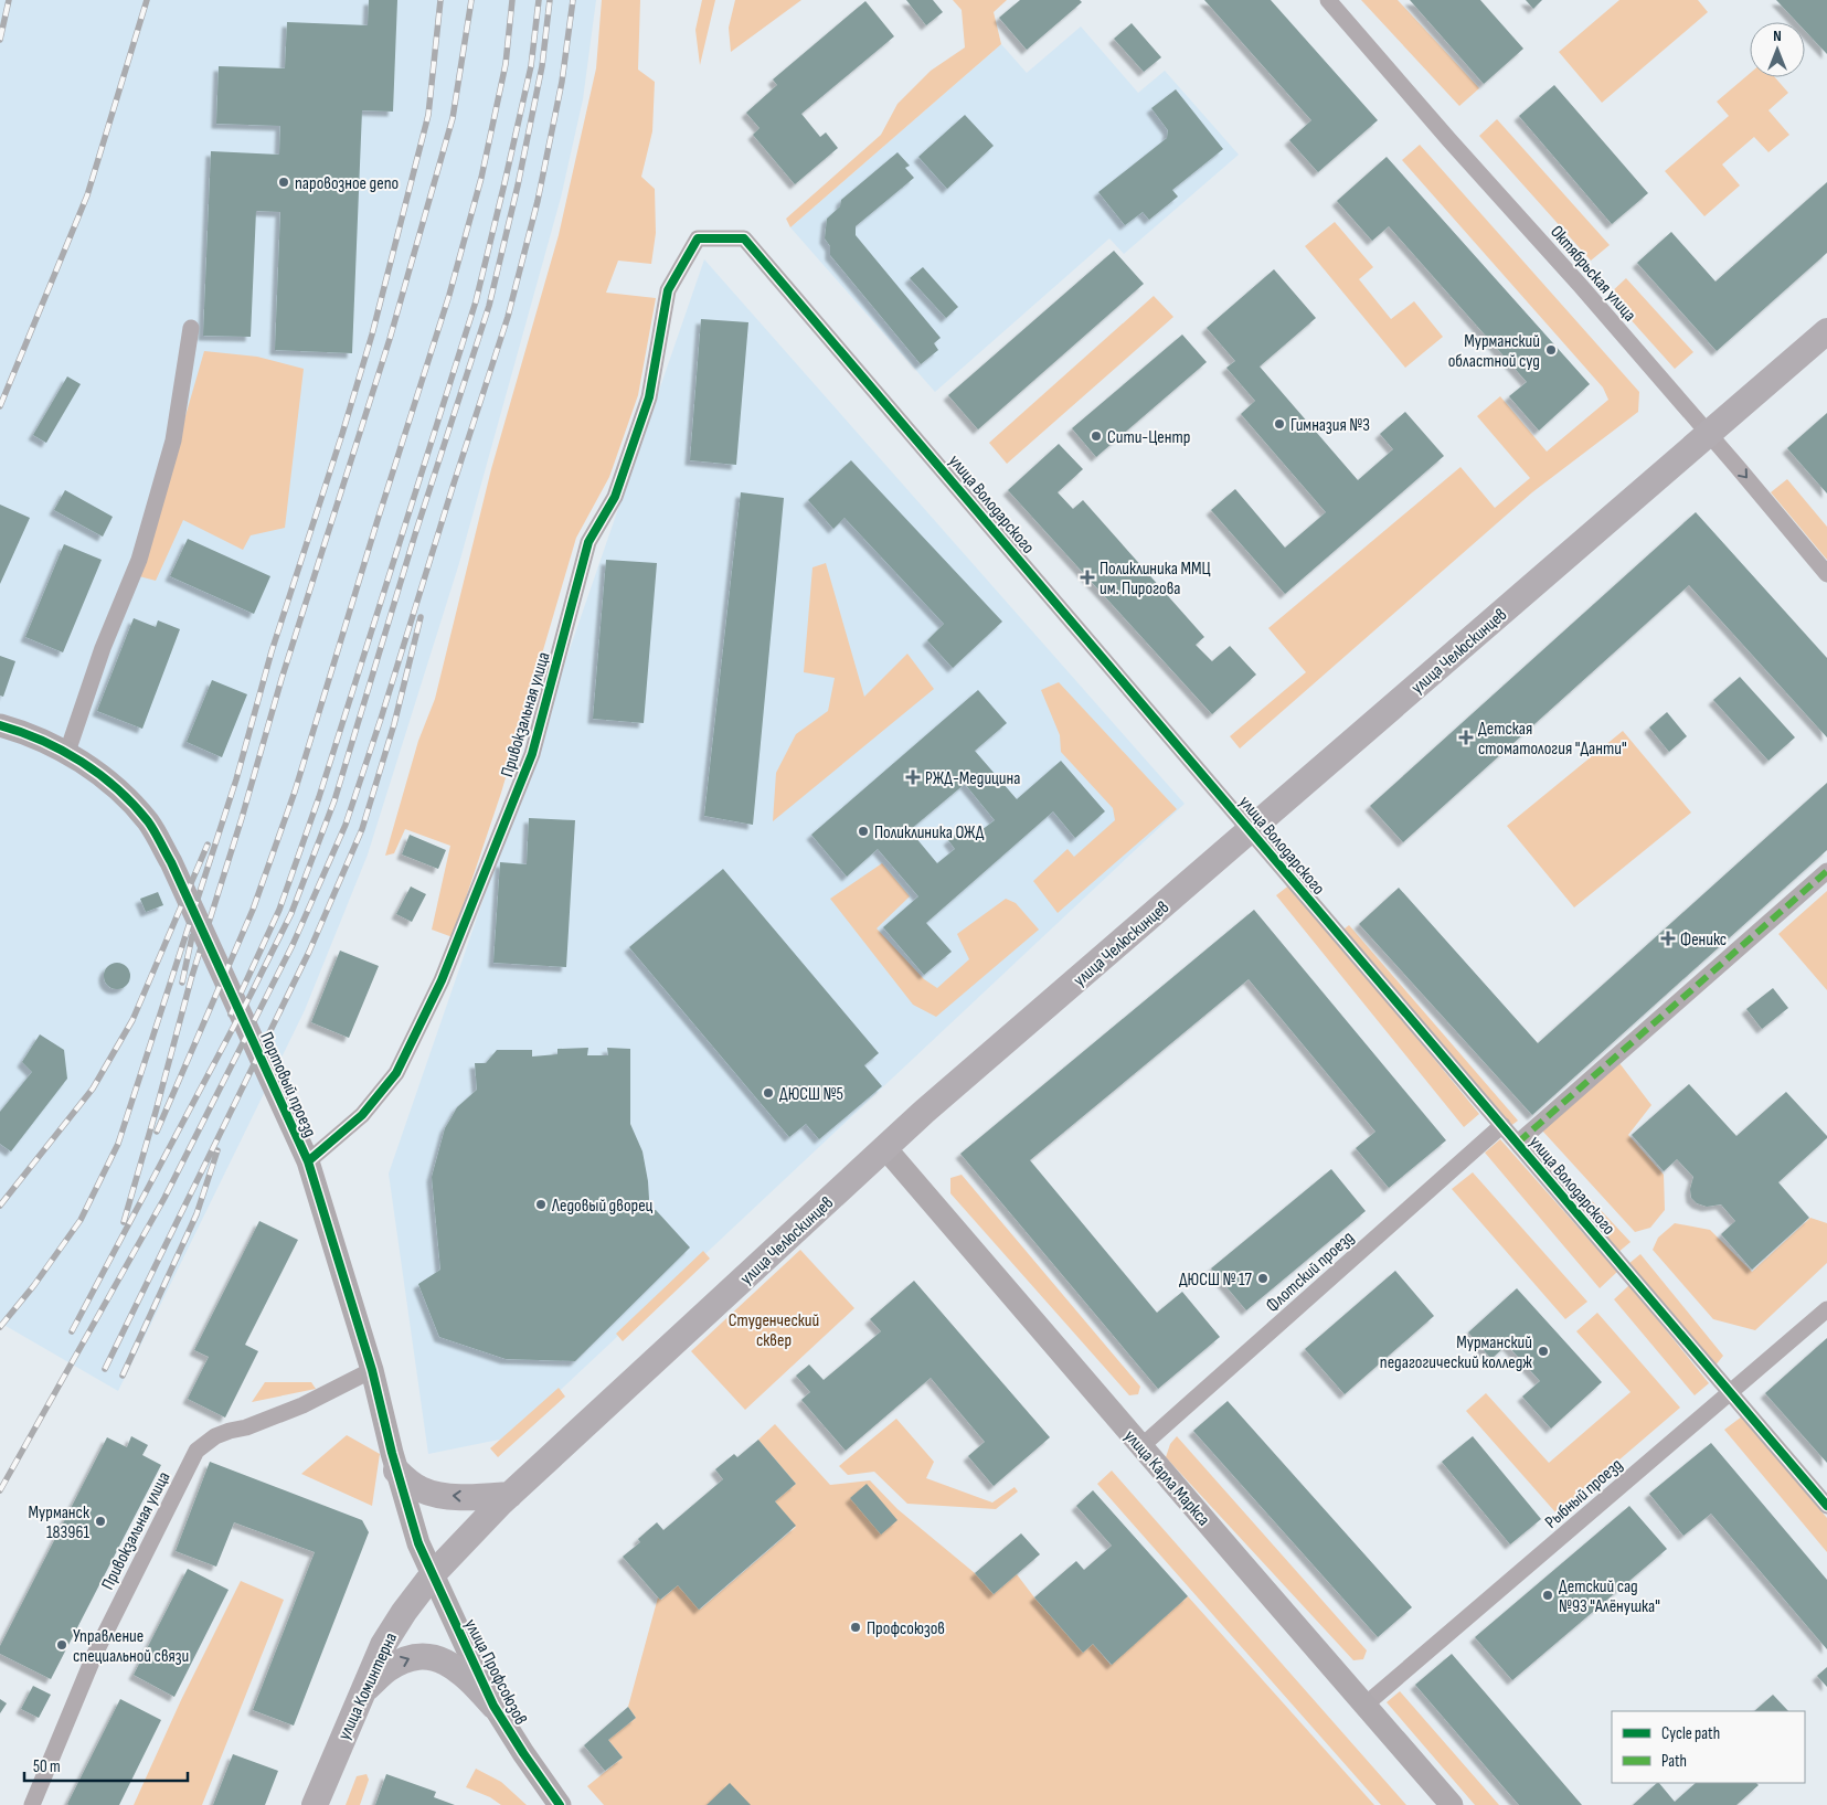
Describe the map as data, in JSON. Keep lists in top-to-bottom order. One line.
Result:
{"streets":{"main road":["улица Челюскинцев","улица Коминтерна"],"street":["Октябрьская улица","улица Володарского","Привокзальная улица","Портовый проезд","Флотский проезд","улица Карла Маркса","Рыбный проезд","улица Профсоюзов"]},"crossings":[["Октябрьская улица","улица Челюскинцев"],["улица Володарского","улица Челюскинцев"],["улица Володарского","Привокзальная улица"],["улица Володарского","Флотский проезд"],["улица Володарского","Рыбный проезд"],["улица Челюскинцев","Портовый проезд"],["улица Челюскинцев","улица Карла Маркса"],["улица Челюскинцев","улица Профсоюзов"],["улица Челюскинцев","улица Коминтерна"],["Привокзальная улица","Портовый проезд"],["Портовый проезд","улица Профсоюзов"],["Портовый проезд","улица Коминтерна"],["Флотский проезд","улица Карла Маркса"],["улица Карла Маркса","Рыбный проезд"],["улица Профсоюзов","улица Коминтерна"]],"parks":["Студенческий сквер"],"places":{"other":["паровозное депо","Мурманский областной суд","Гимназия №3","Сити-Центр","Поликлиника ОЖД","ДЮСШ №5","Ледовый дворец","ДЮСШ № 17","Мурманский педагогический колледж","Мурманск 183961","Детский сад №93 \"Алёнушка\"","Профсоюзов","Управление специальной связи"],"health":["Поликлиника ММЦ им. Пирогова","Детская стоматология \"Данти\"","РЖД-Медицина","Феникс"]},"legend":["Cycle path","Path"],"scale_bar":"50 m","north":"top"}
